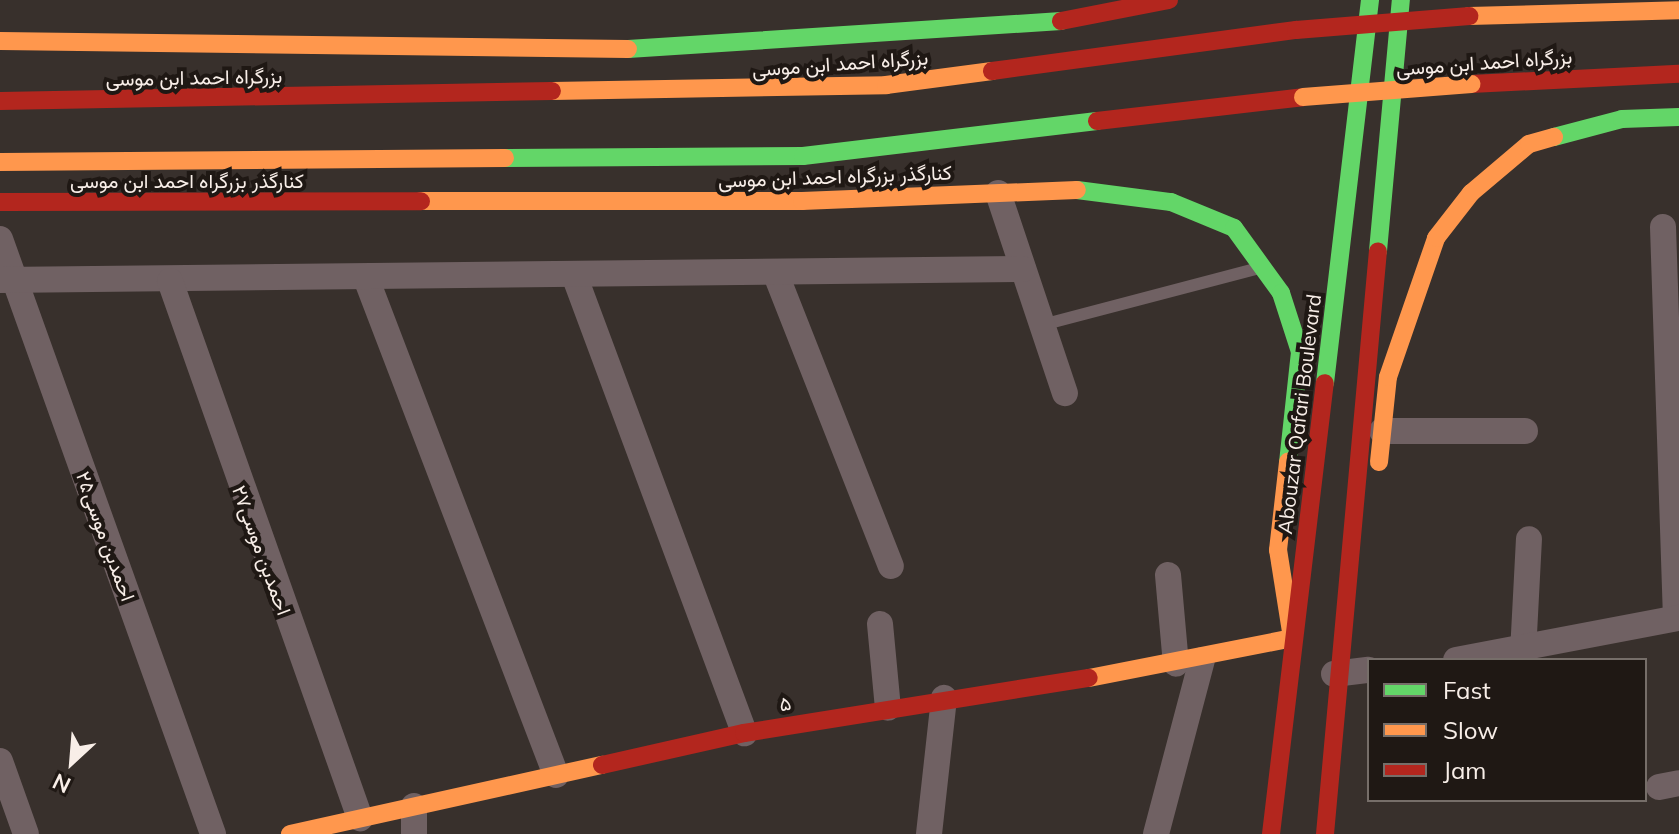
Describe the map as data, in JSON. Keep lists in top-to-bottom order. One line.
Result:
{"streets":{"main road":["بزرگراه احمد ابن موسی","کنارگذر بزرگراه احمد ابن موسی","Abouzar Qafari Boulevard","۵"],"street":["۲۵احمدبن موسی","۲۷احمدبن موسی"]},"crossings":[["کنارگذر بزرگراه احمد ابن موسی","Abouzar Qafari Boulevard"],["کنارگذر بزرگراه احمد ابن موسی","۵"],["Abouzar Qafari Boulevard","۵"],["۲۷احمدبن موسی","۵"]],"legend":["Fast","Slow","Jam"],"north":"bottom left"}
